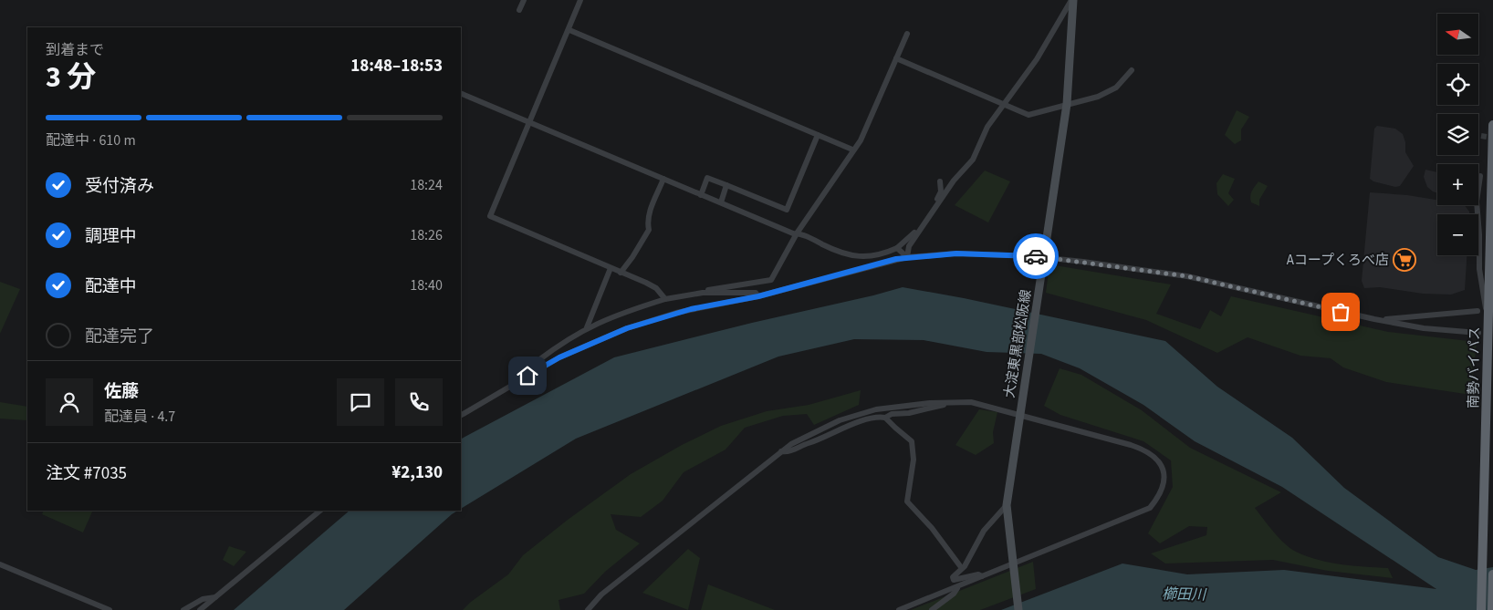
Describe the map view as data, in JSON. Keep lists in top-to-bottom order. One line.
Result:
{"streets":{"highway":["南勢バイパス"],"main road":["大淀東黒部松阪線"]},"water":["櫛田川"],"places":{"supermarket":["Aコープくろべ店"]},"north":"left","page":{"map_buttons":["+","−"],"heading":["3 分","到着まで","18:48–18:53"],"panel":["佐藤","配達員 · 4.7","注文 #7035","¥2,130"],"bar":"配達中 · 610 m","list":[["受付済み","18:24"],["調理中","18:26"],["配達中","18:40"],"配達完了"]}}
